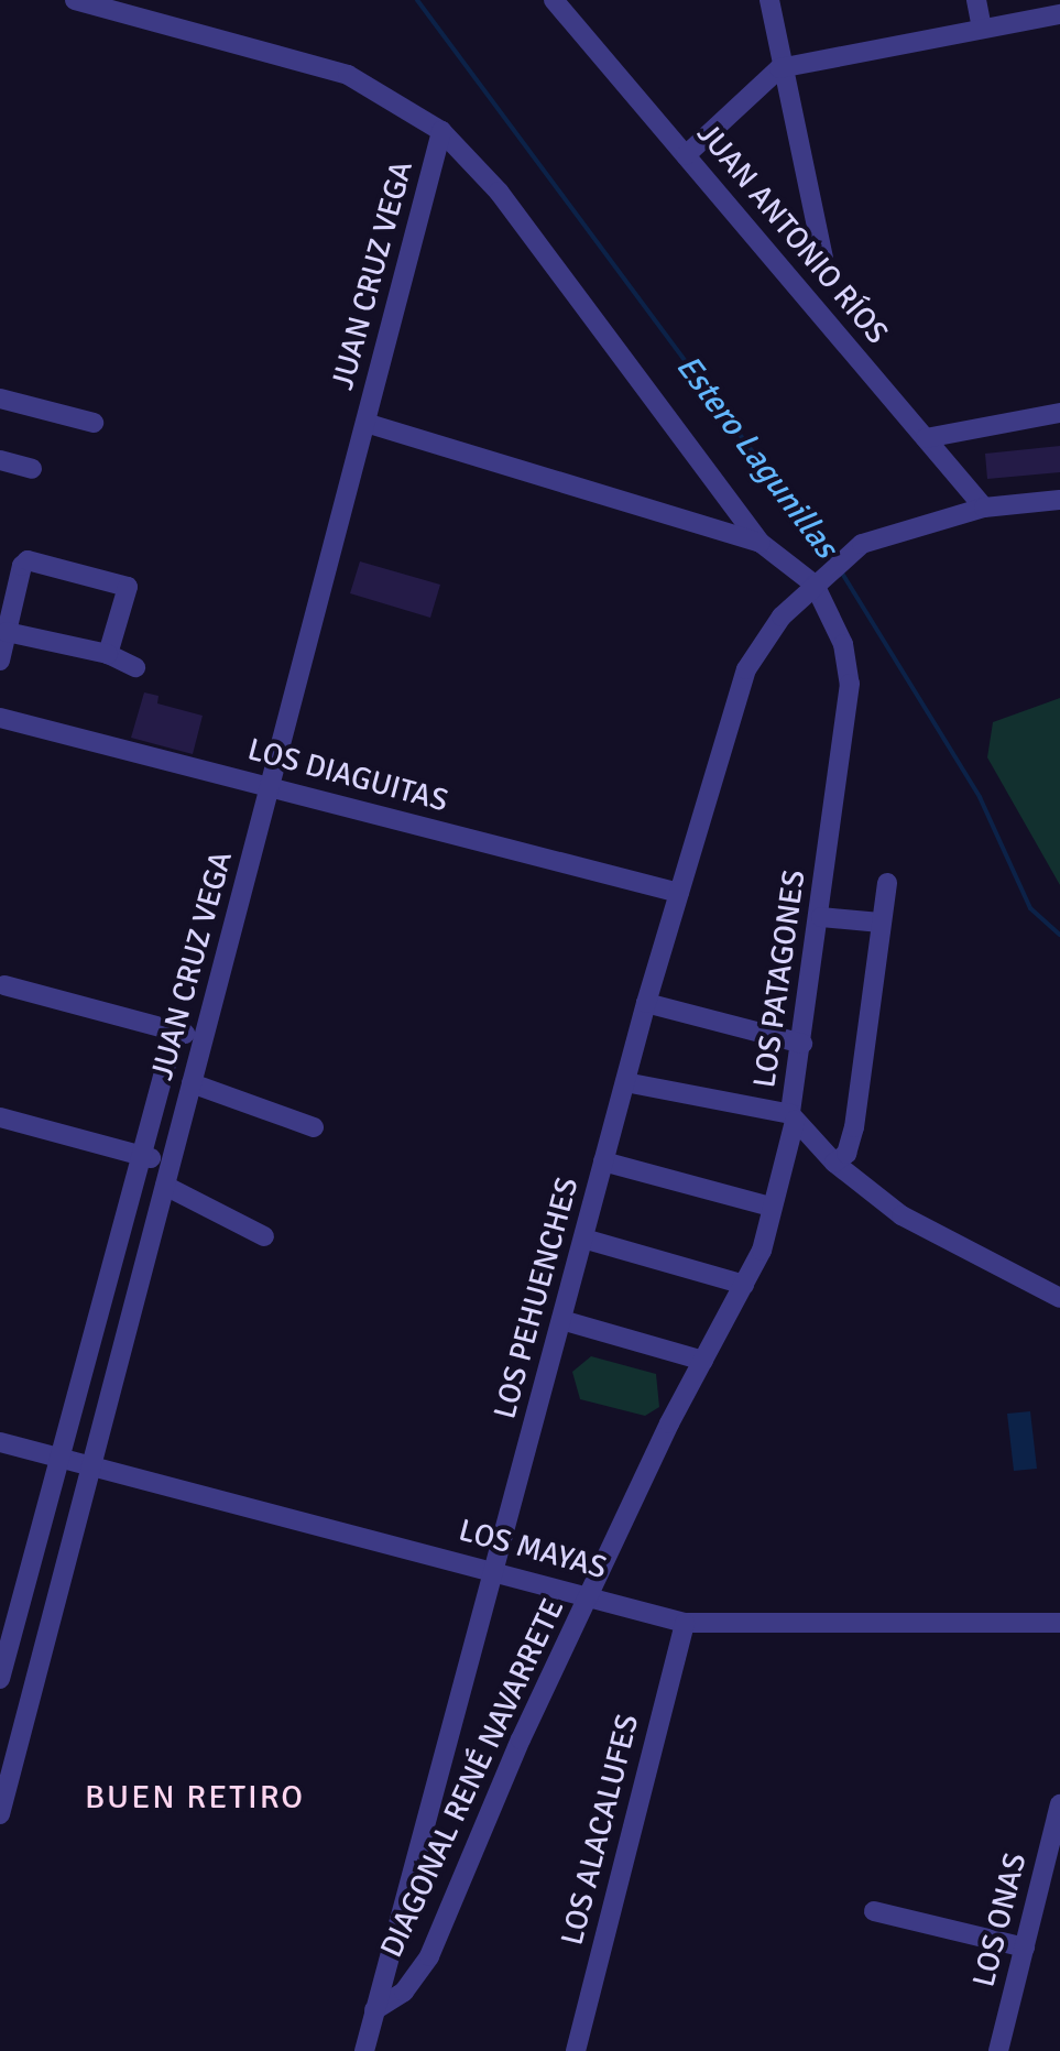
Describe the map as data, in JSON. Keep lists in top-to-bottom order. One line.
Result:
{"streets":{"street":["JUAN ANTONIO RÍOS","JUAN CRUZ VEGA","LOS DIAGUITAS","LOS PATAGONES","LOS PEHUENCHES","LOS MAYAS","DIAGONAL RENÉ NAVARRETE","LOS ALACALUFES","LOS ONAS"]},"crossings":[["JUAN CRUZ VEGA","LOS DIAGUITAS"],["JUAN CRUZ VEGA","LOS MAYAS"],["LOS DIAGUITAS","LOS PEHUENCHES"],["LOS PATAGONES","LOS PEHUENCHES"],["LOS PATAGONES","DIAGONAL RENÉ NAVARRETE"],["LOS PEHUENCHES","LOS MAYAS"],["LOS PEHUENCHES","DIAGONAL RENÉ NAVARRETE"],["LOS MAYAS","DIAGONAL RENÉ NAVARRETE"],["LOS MAYAS","LOS ALACALUFES"]],"districts":["BUEN RETIRO"],"water":["Estero Lagunillas"]}
